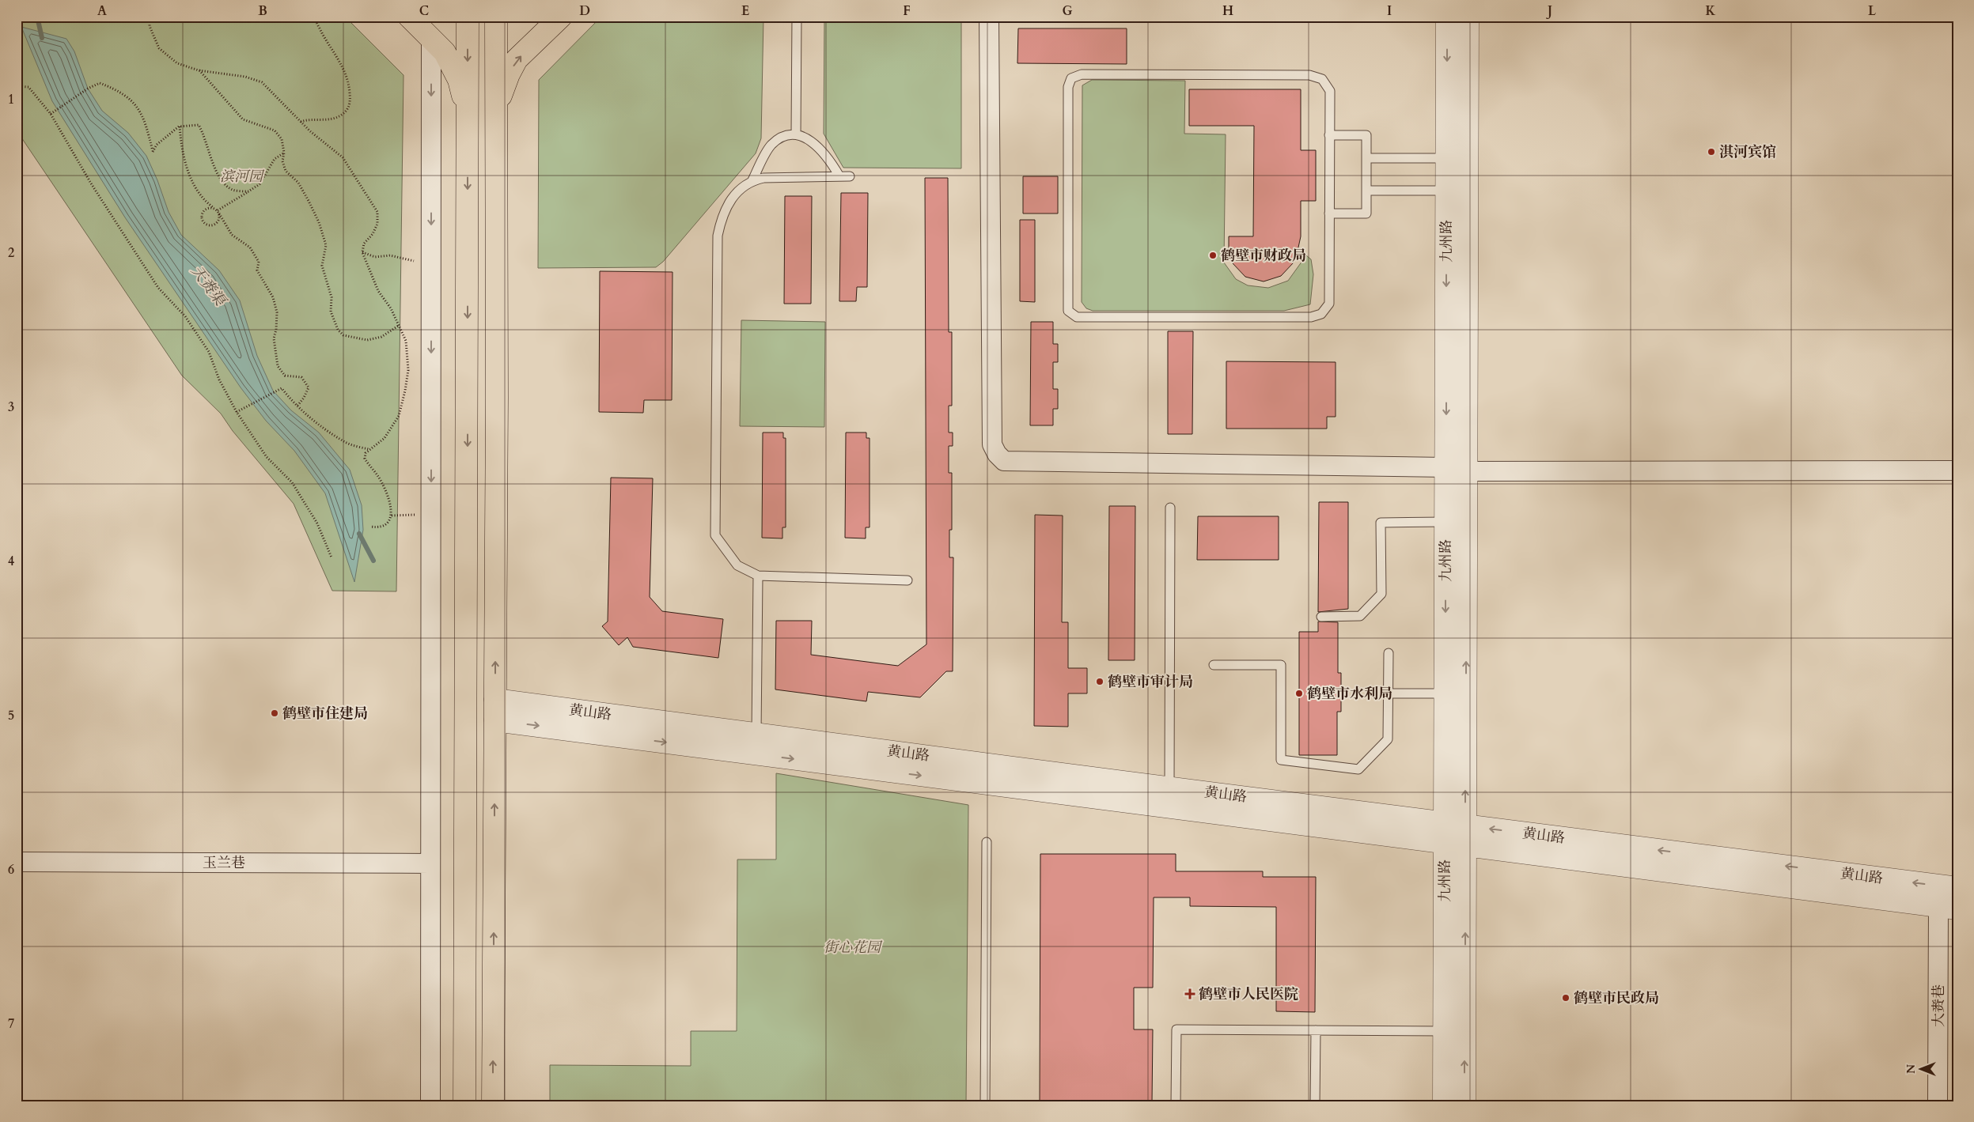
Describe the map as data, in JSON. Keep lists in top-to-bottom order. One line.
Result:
{"streets":{"street":["九州路","黄山路","玉兰巷","大赉巷"]},"crossings":[["九州路","黄山路"],["黄山路","大赉巷"]],"water":["天赉渠"],"parks":["滨河园","街心花园"],"places":{"other":["淇河宾馆","鹤壁市财政局","鹤壁市审计局","鹤壁市水利局","鹤壁市住建局","鹤壁市民政局"],"health":["鹤壁市人民医院"]},"north":"left","grid":{"columns":["A","B","C","D","E","F","G","H","I","J","K","L"],"rows":["1","2","3","4","5","6","7"]}}
